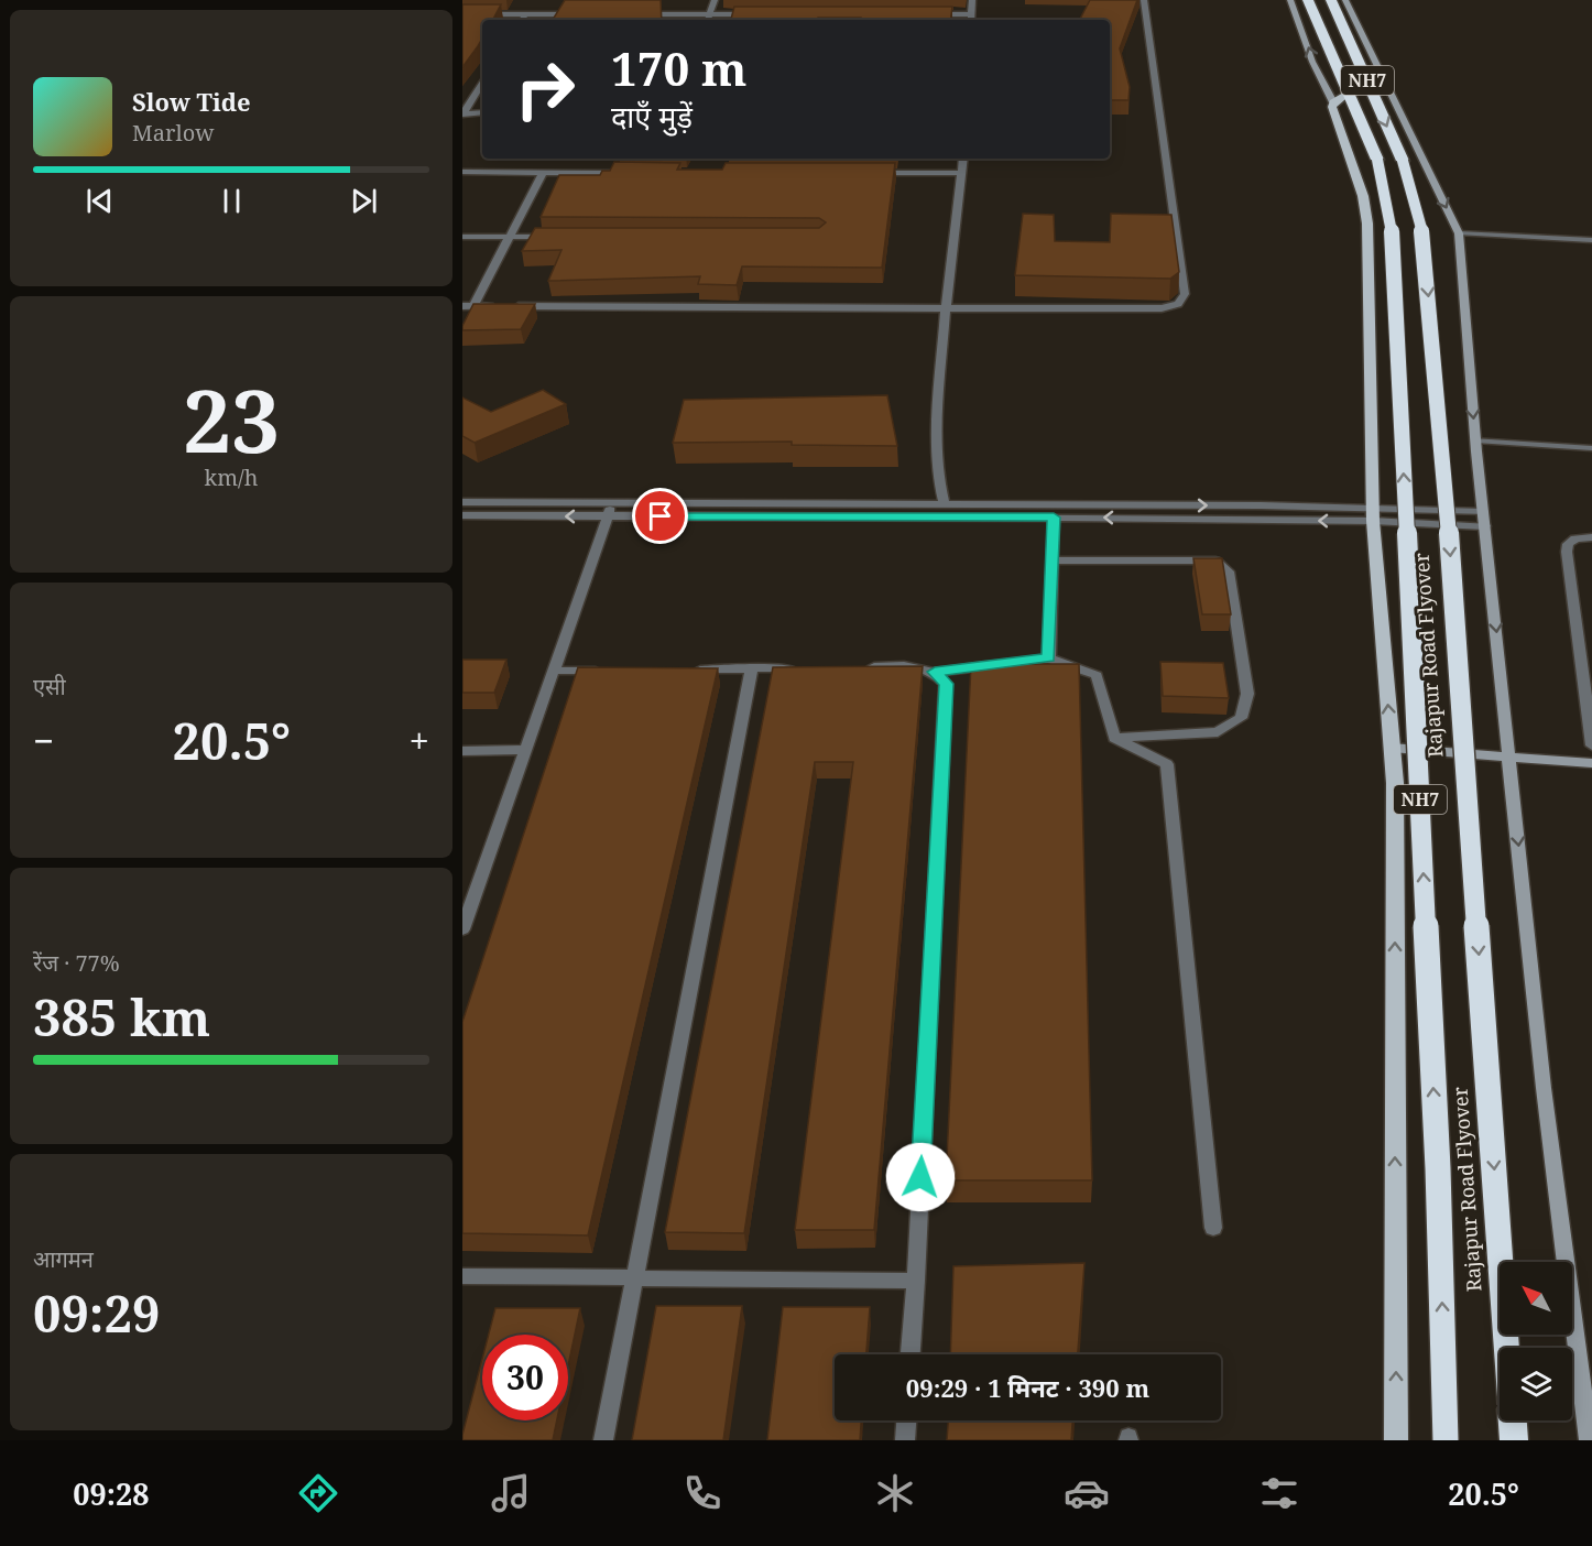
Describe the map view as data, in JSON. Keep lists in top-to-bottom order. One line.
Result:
{"streets":{"highway":["NH7","Rajapur Road Flyover"]},"crossings":[["NH7","Rajapur Road Flyover"]],"north":"top left","page":{"turn":["170 m","दाएँ मुड़ें"],"song":["Slow Tide","Marlow"],"tile":[["23","km/h"],"एसी",["रेंज · 77%","385 km"],["आगमन","09:29"]],"heat":["−","20.5°","+"],"limit":"30","trip":"09:29 · 1 मिनट · 390 m","tabs":["09:28","20.5°"]}}
